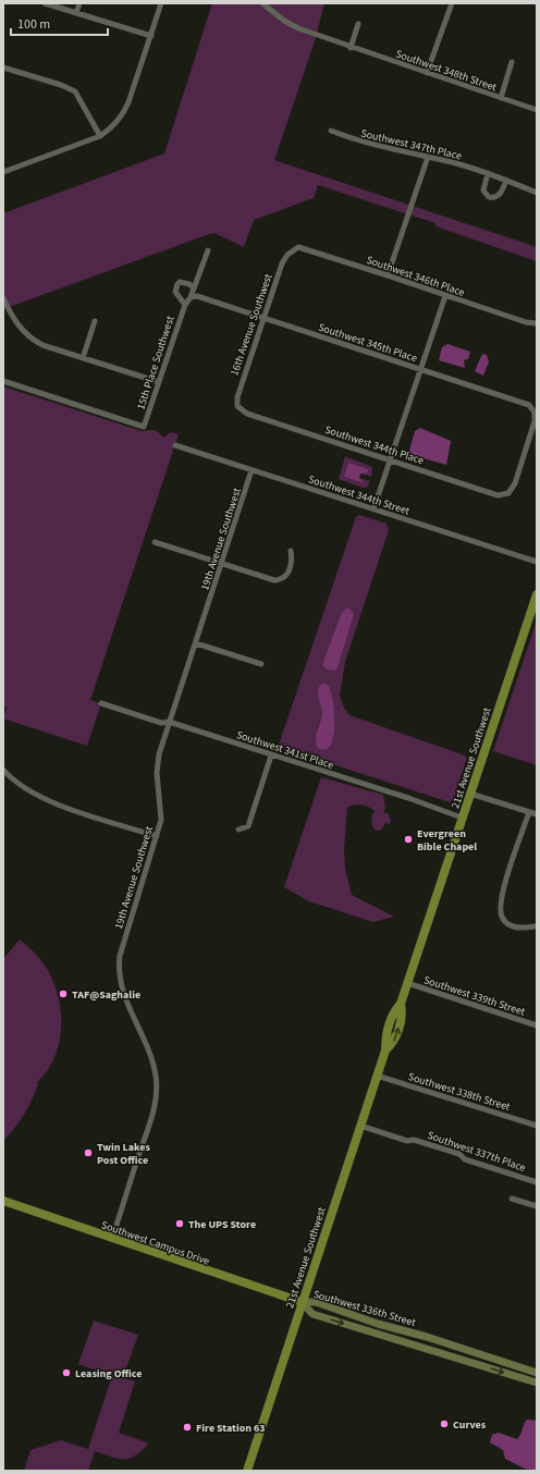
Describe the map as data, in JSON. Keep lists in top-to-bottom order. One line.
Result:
{"streets":{"main road":["21st Avenue Southwest","Southwest Campus Drive","Southwest 336th Street"],"street":["Southwest 348th Street","Southwest 347th Place","Southwest 346th Place","16th Avenue Southwest","Southwest 345th Place","15th Place Southwest","Southwest 344th Place","Southwest 344th Street","19th Avenue Southwest","Southwest 341st Place","Southwest 339th Street","Southwest 338th Street","Southwest 337th Place"]},"crossings":[["Southwest 346th Place","16th Avenue Southwest"],["16th Avenue Southwest","Southwest 345th Place"],["16th Avenue Southwest","Southwest 344th Place"],["Southwest 345th Place","15th Place Southwest"],["Southwest 345th Place","Southwest 344th Place"],["Southwest 344th Street","19th Avenue Southwest"],["19th Avenue Southwest","Southwest 341st Place"],["19th Avenue Southwest","Southwest Campus Drive"],["Southwest 341st Place","21st Avenue Southwest"],["21st Avenue Southwest","Southwest 339th Street"],["21st Avenue Southwest","Southwest 338th Street"],["21st Avenue Southwest","Southwest 337th Place"],["21st Avenue Southwest","Southwest Campus Drive"],["21st Avenue Southwest","Southwest 336th Street"],["Southwest Campus Drive","Southwest 336th Street"]],"places":["Evergreen Bible Chapel","TAF@Saghalie","Twin Lakes Post Office","The UPS Store","Leasing Office","Curves","Fire Station 63"],"scale_bar":"100 m"}
